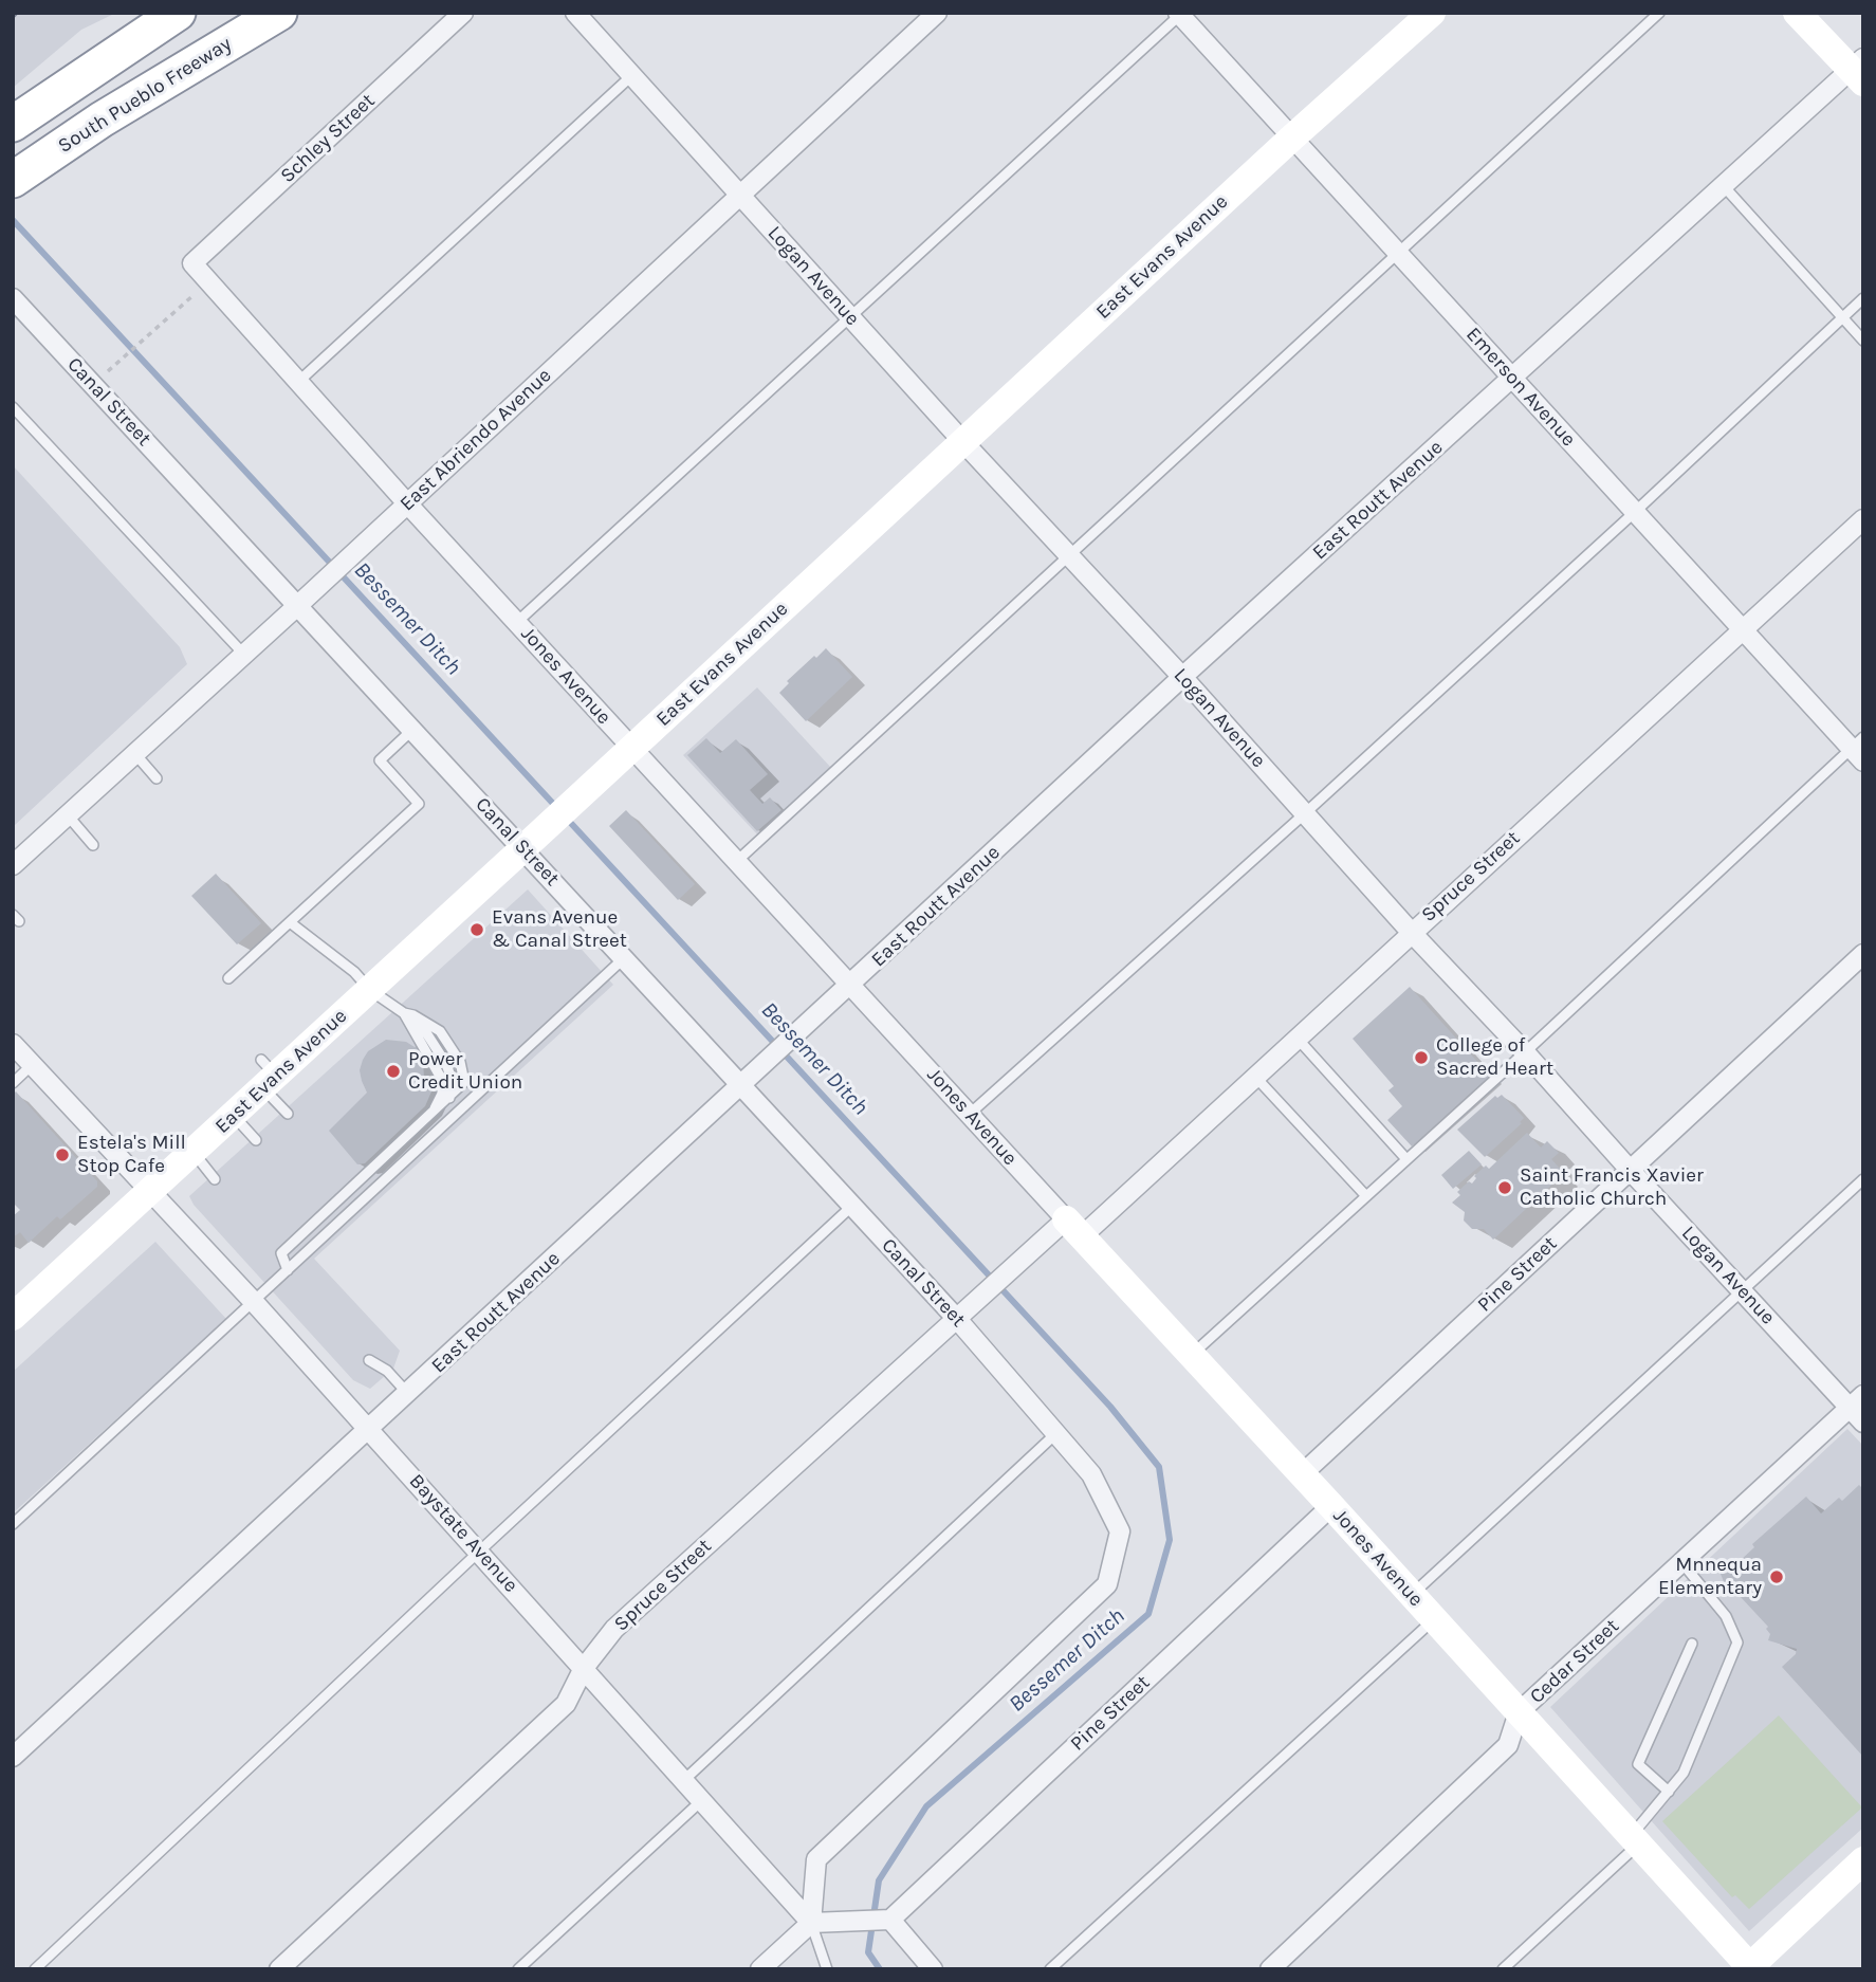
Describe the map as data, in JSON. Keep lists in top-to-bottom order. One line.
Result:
{"streets":{"highway":["South Pueblo Freeway"],"street":["Schley Street","East Evans Avenue","Logan Avenue","Emerson Avenue","Canal Street","East Abriendo Avenue","East Routt Avenue","Jones Avenue","Spruce Street","Pine Street","Baystate Avenue","Cedar Street"]},"crossings":[["Schley Street","Jones Avenue"],["East Evans Avenue","Logan Avenue"],["East Evans Avenue","Emerson Avenue"],["East Evans Avenue","Canal Street"],["East Evans Avenue","Jones Avenue"],["East Evans Avenue","Baystate Avenue"],["Logan Avenue","East Abriendo Avenue"],["Logan Avenue","East Routt Avenue"],["Logan Avenue","Spruce Street"],["Logan Avenue","Pine Street"],["Logan Avenue","Cedar Street"],["Emerson Avenue","East Routt Avenue"],["Emerson Avenue","Spruce Street"],["Canal Street","East Abriendo Avenue"],["Canal Street","East Routt Avenue"],["Canal Street","Spruce Street"],["Canal Street","Baystate Avenue"],["East Abriendo Avenue","Jones Avenue"],["East Routt Avenue","Jones Avenue"],["East Routt Avenue","Baystate Avenue"],["Jones Avenue","Spruce Street"],["Jones Avenue","Pine Street"],["Jones Avenue","Cedar Street"],["Spruce Street","Baystate Avenue"]],"water":["Bessemer Ditch"],"places":["Evans Avenue & Canal Street","College of Sacred Heart","Power Credit Union","Estela's Mill Stop Cafe","Saint Francis Xavier Catholic Church","Mnnequa Elementary"]}
